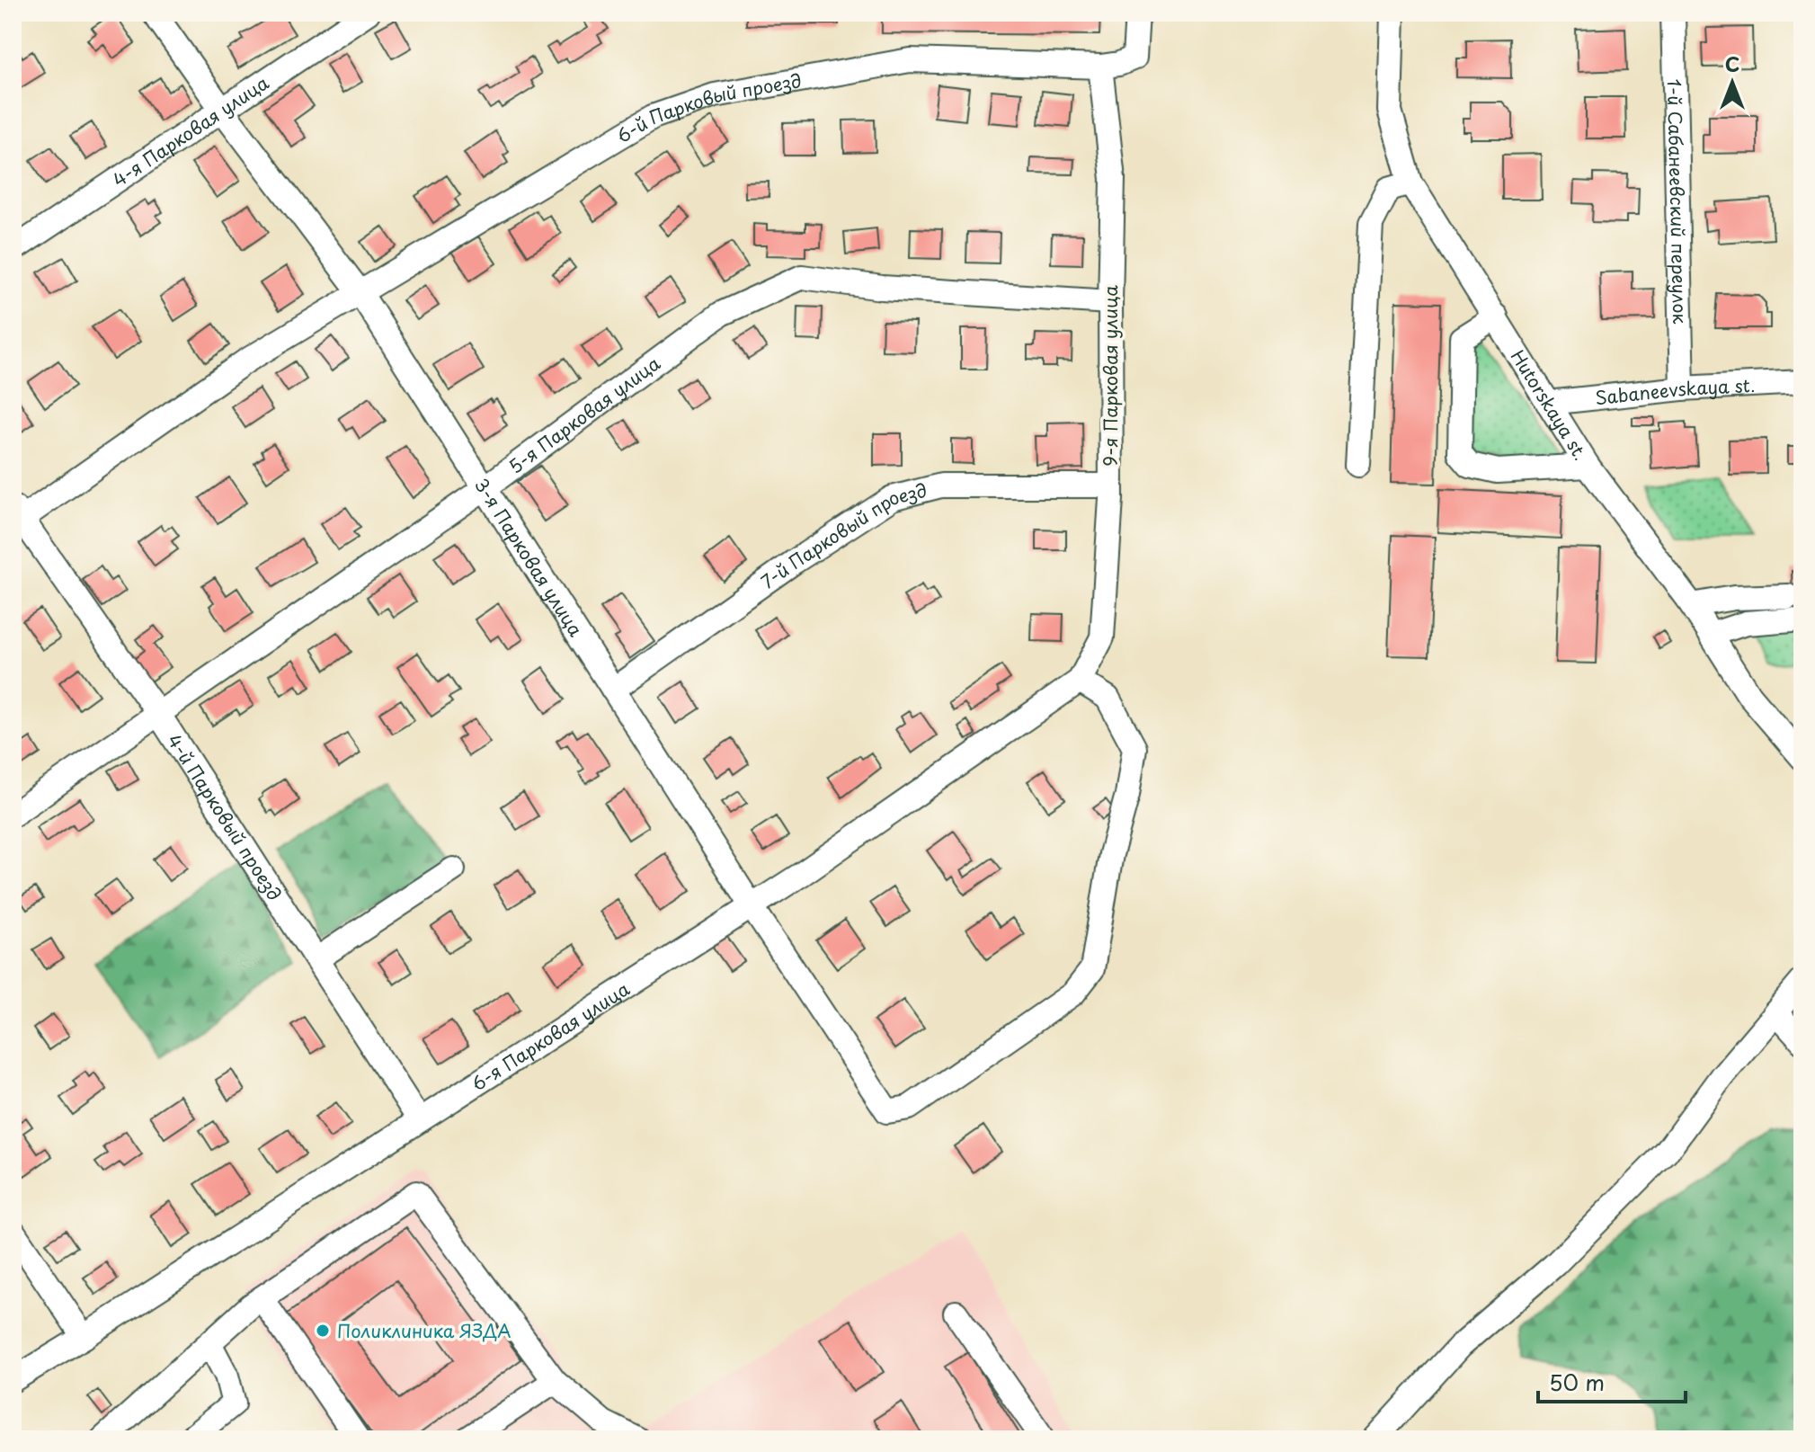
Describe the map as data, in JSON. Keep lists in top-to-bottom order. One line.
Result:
{"streets":{"street":["6-й Парковый проезд","4-я Парковая улица","1-й Сабанеевский переулок","9-я Парковая улица","Sabaneevskaya st.","Hutorskaya st.","5-я Парковая улица","7-й Парковый проезд","3-я Парковая улица","4-й Парковый проезд","6-я Парковая улица"]},"crossings":[["6-й Парковый проезд","9-я Парковая улица"],["6-й Парковый проезд","3-я Парковая улица"],["6-й Парковый проезд","4-й Парковый проезд"],["4-я Парковая улица","3-я Парковая улица"],["1-й Сабанеевский переулок","Sabaneevskaya st."],["9-я Парковая улица","5-я Парковая улица"],["9-я Парковая улица","7-й Парковый проезд"],["9-я Парковая улица","3-я Парковая улица"],["9-я Парковая улица","6-я Парковая улица"],["Sabaneevskaya st.","Hutorskaya st."],["5-я Парковая улица","3-я Парковая улица"],["5-я Парковая улица","4-й Парковый проезд"],["7-й Парковый проезд","3-я Парковая улица"],["3-я Парковая улица","4-й Парковый проезд"],["3-я Парковая улица","6-я Парковая улица"],["4-й Парковый проезд","6-я Парковая улица"]],"places":["Поликлиника ЯЗДА"],"scale_bar":"50 m","north":"top"}
